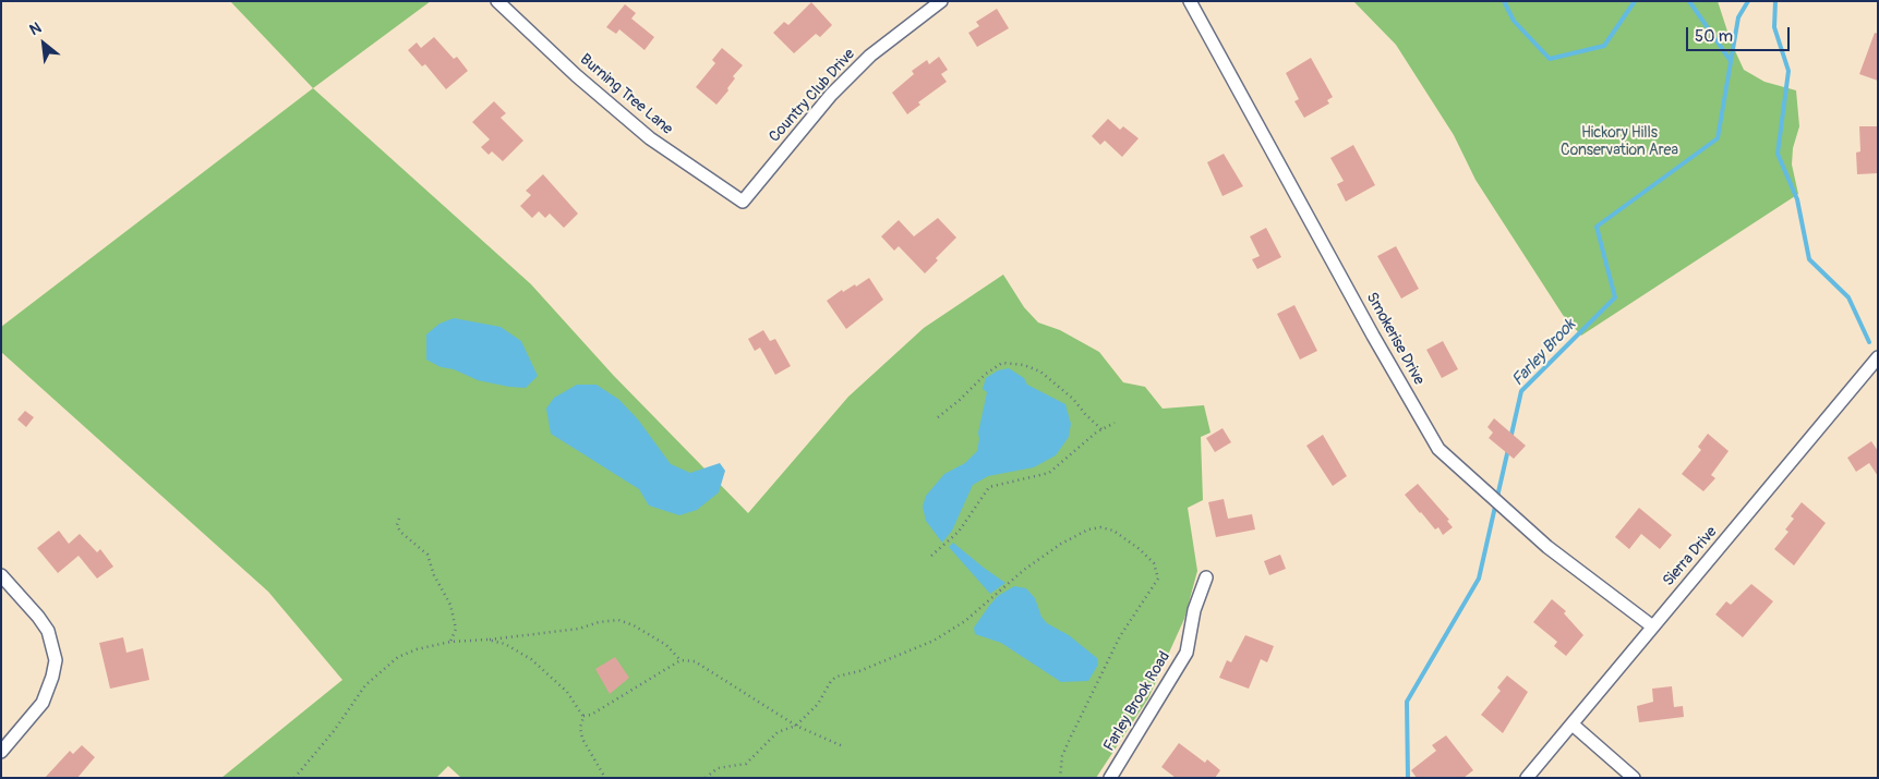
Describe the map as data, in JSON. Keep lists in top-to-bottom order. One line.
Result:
{"streets":{"street":["Burning Tree Lane","Country Club Drive","Smokerise Drive","Sierra Drive","Farley Brook Road"]},"crossings":[["Burning Tree Lane","Country Club Drive"],["Smokerise Drive","Sierra Drive"]],"water":["Farley Brook"],"parks":["Hickory Hills Conservation Area"],"scale_bar":"50 m","north":"top left"}
